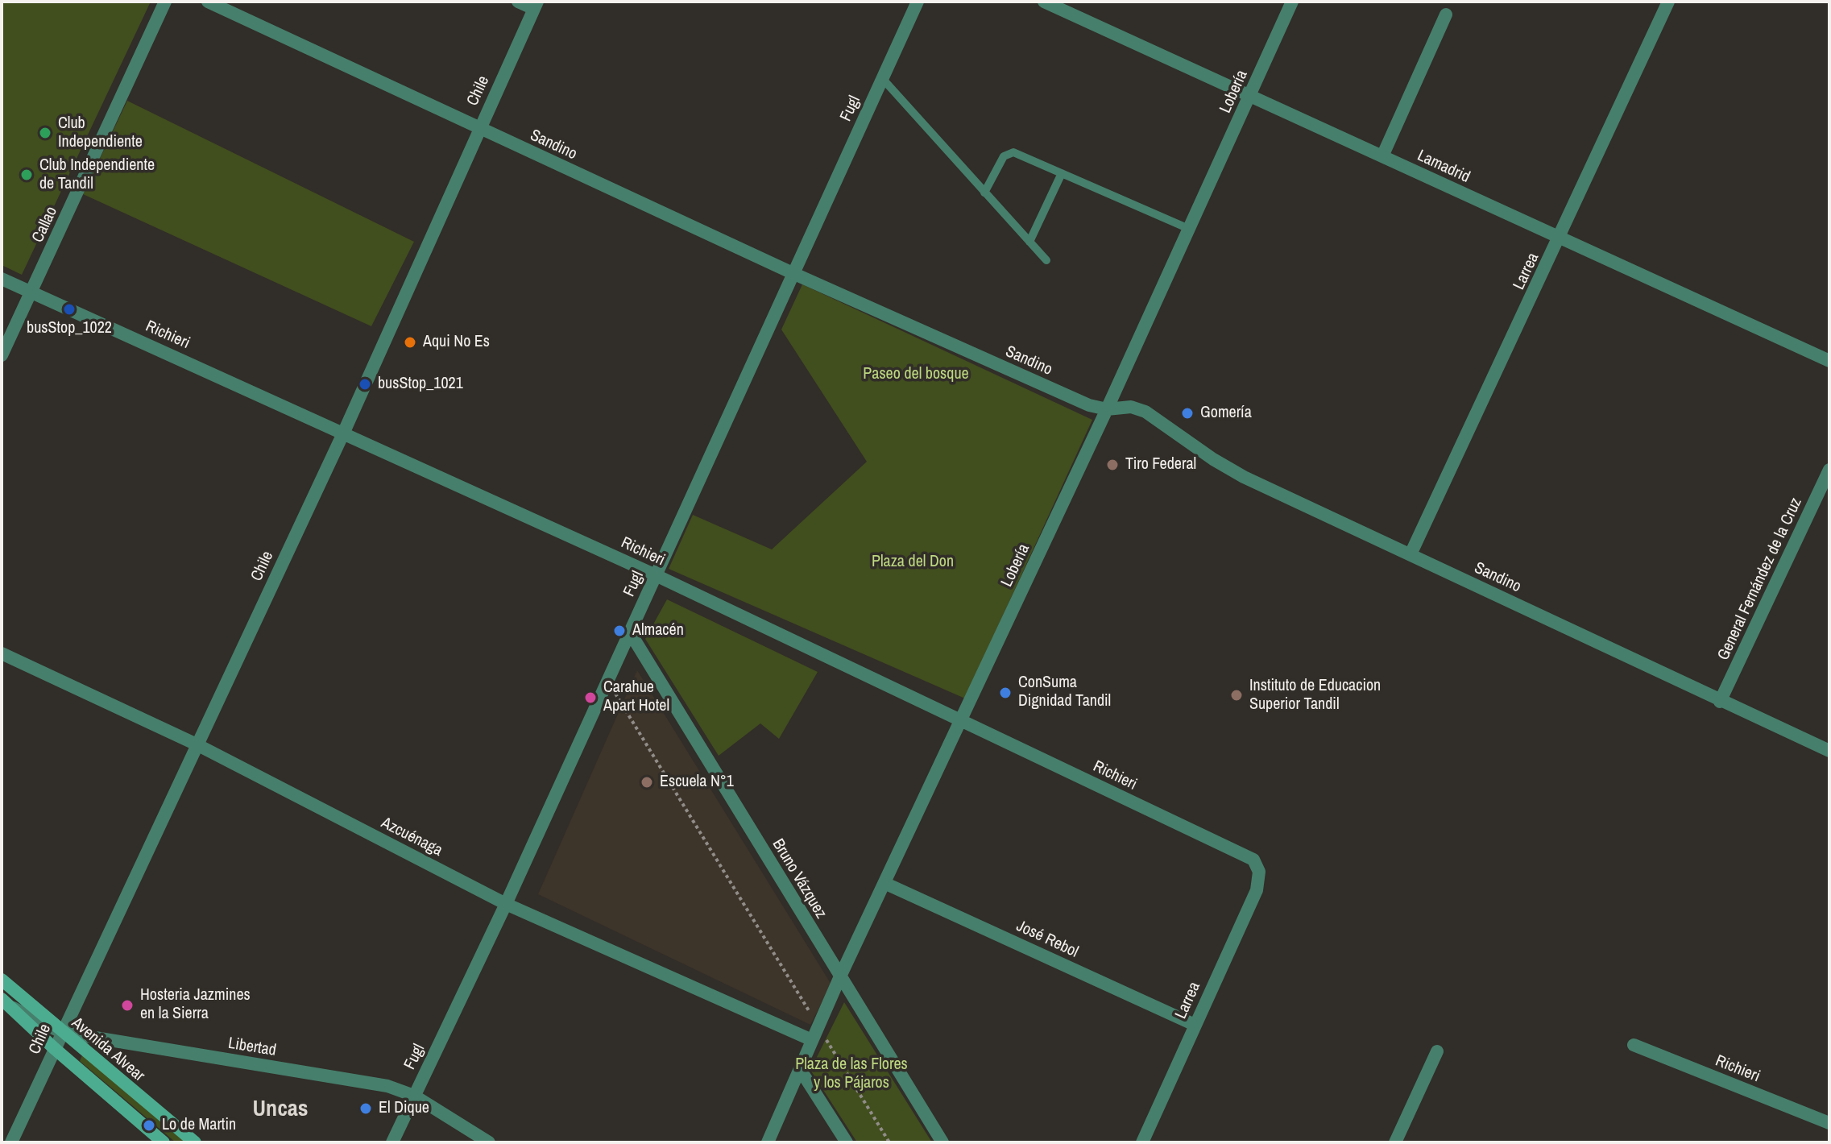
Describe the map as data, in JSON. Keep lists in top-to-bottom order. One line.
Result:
{"streets":{"main road":["Avenida Alvear"],"street":["Chile","Lobería","Fugl","Sandino","Lamadrid","Callao","Larrea","Richieri","General Fernández de la Cruz","Azcuénaga","Bruno Vázquez","José Rebol","Libertad"]},"crossings":[["Chile","Sandino"],["Chile","Richieri"],["Chile","Azcuénaga"],["Chile","Libertad"],["Chile","Avenida Alvear"],["Lobería","Sandino"],["Lobería","Lamadrid"],["Lobería","Richieri"],["Lobería","Azcuénaga"],["Lobería","Bruno Vázquez"],["Lobería","José Rebol"],["Fugl","Sandino"],["Fugl","Richieri"],["Fugl","Azcuénaga"],["Fugl","Bruno Vázquez"],["Fugl","Libertad"],["Sandino","Larrea"],["Sandino","General Fernández de la Cruz"],["Lamadrid","Larrea"],["Callao","Richieri"],["Larrea","Richieri"],["Larrea","José Rebol"],["Libertad","Avenida Alvear"]],"districts":["Uncas"],"parks":["Paseo del bosque","Plaza del Don","Plaza de las Flores y los Pájaros"],"places":["Club Independiente","Club Independiente de Tandil","busStop_1022","Aqui No Es","busStop_1021","Gomería","Tiro Federal","Almacén","ConSuma Dignidad Tandil","Instituto de Educacion Superior Tandil","Carahue Apart Hotel","Escuela N°1","Hosteria Jazmines en la Sierra","El Dique","Lo de Martin"]}
